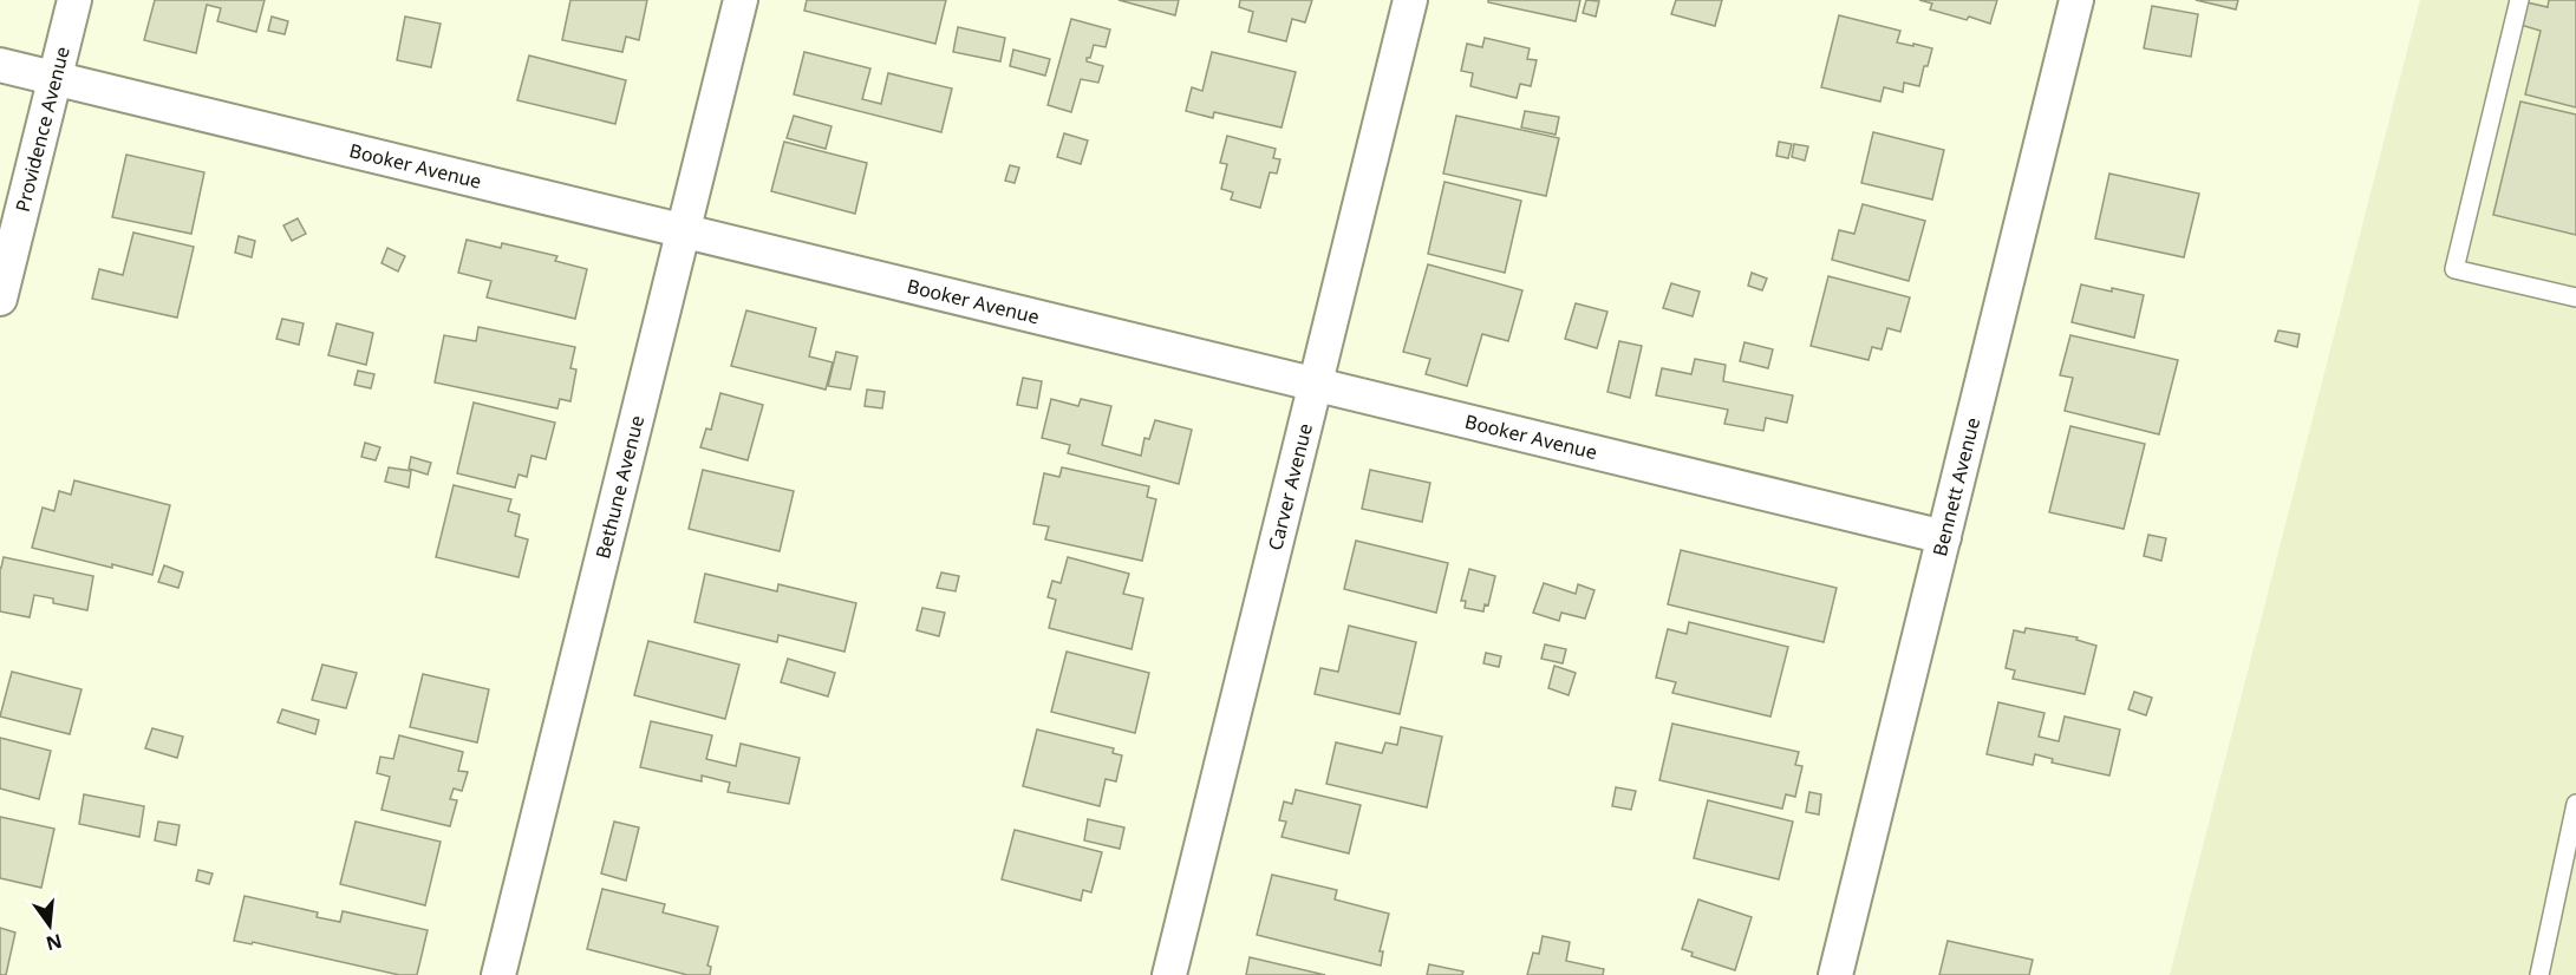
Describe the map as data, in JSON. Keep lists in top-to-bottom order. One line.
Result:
{"streets":{"street":["Providence Avenue","Booker Avenue","Bethune Avenue","Carver Avenue","Bennett Avenue"]},"crossings":[["Providence Avenue","Booker Avenue"],["Booker Avenue","Bethune Avenue"],["Booker Avenue","Carver Avenue"],["Booker Avenue","Bennett Avenue"]],"north":"bottom"}
